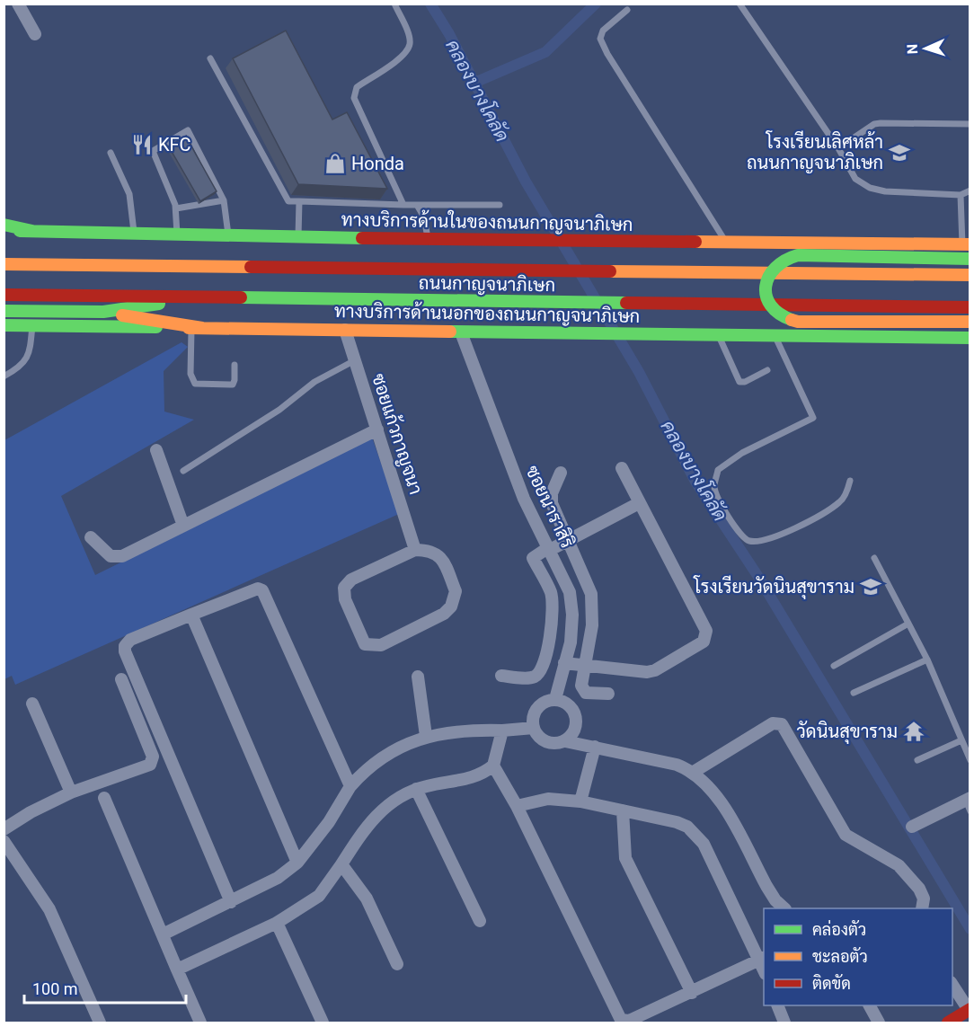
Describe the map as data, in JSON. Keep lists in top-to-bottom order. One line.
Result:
{"streets":{"main road":["ทางบริการด้านในของถนนกาญจนาภิเษก","ถนนกาญจนาภิเษก","ทางบริการด้านนอกของถนนกาญจนาภิเษก"],"street":["ซอยแก้วกาญจนา","ซอยนาราสิริ"]},"crossings":[["ทางบริการด้านนอกของถนนกาญจนาภิเษก","ซอยแก้วกาญจนา"],["ทางบริการด้านนอกของถนนกาญจนาภิเษก","ซอยนาราสิริ"]],"water":["คลองบางโคลัด"],"places":{"restaurant":["KFC"],"school or university":["โรงเรียนเลิศหล้า ถนนกาญจนาภิเษก","โรงเรียนวัดนินสุขาราม"],"shop":["Honda"],"temple":["วัดนินสุขาราม"]},"legend":["คล่องตัว","ชะลอตัว","ติดขัด"],"scale_bar":"100 m","north":"left"}
